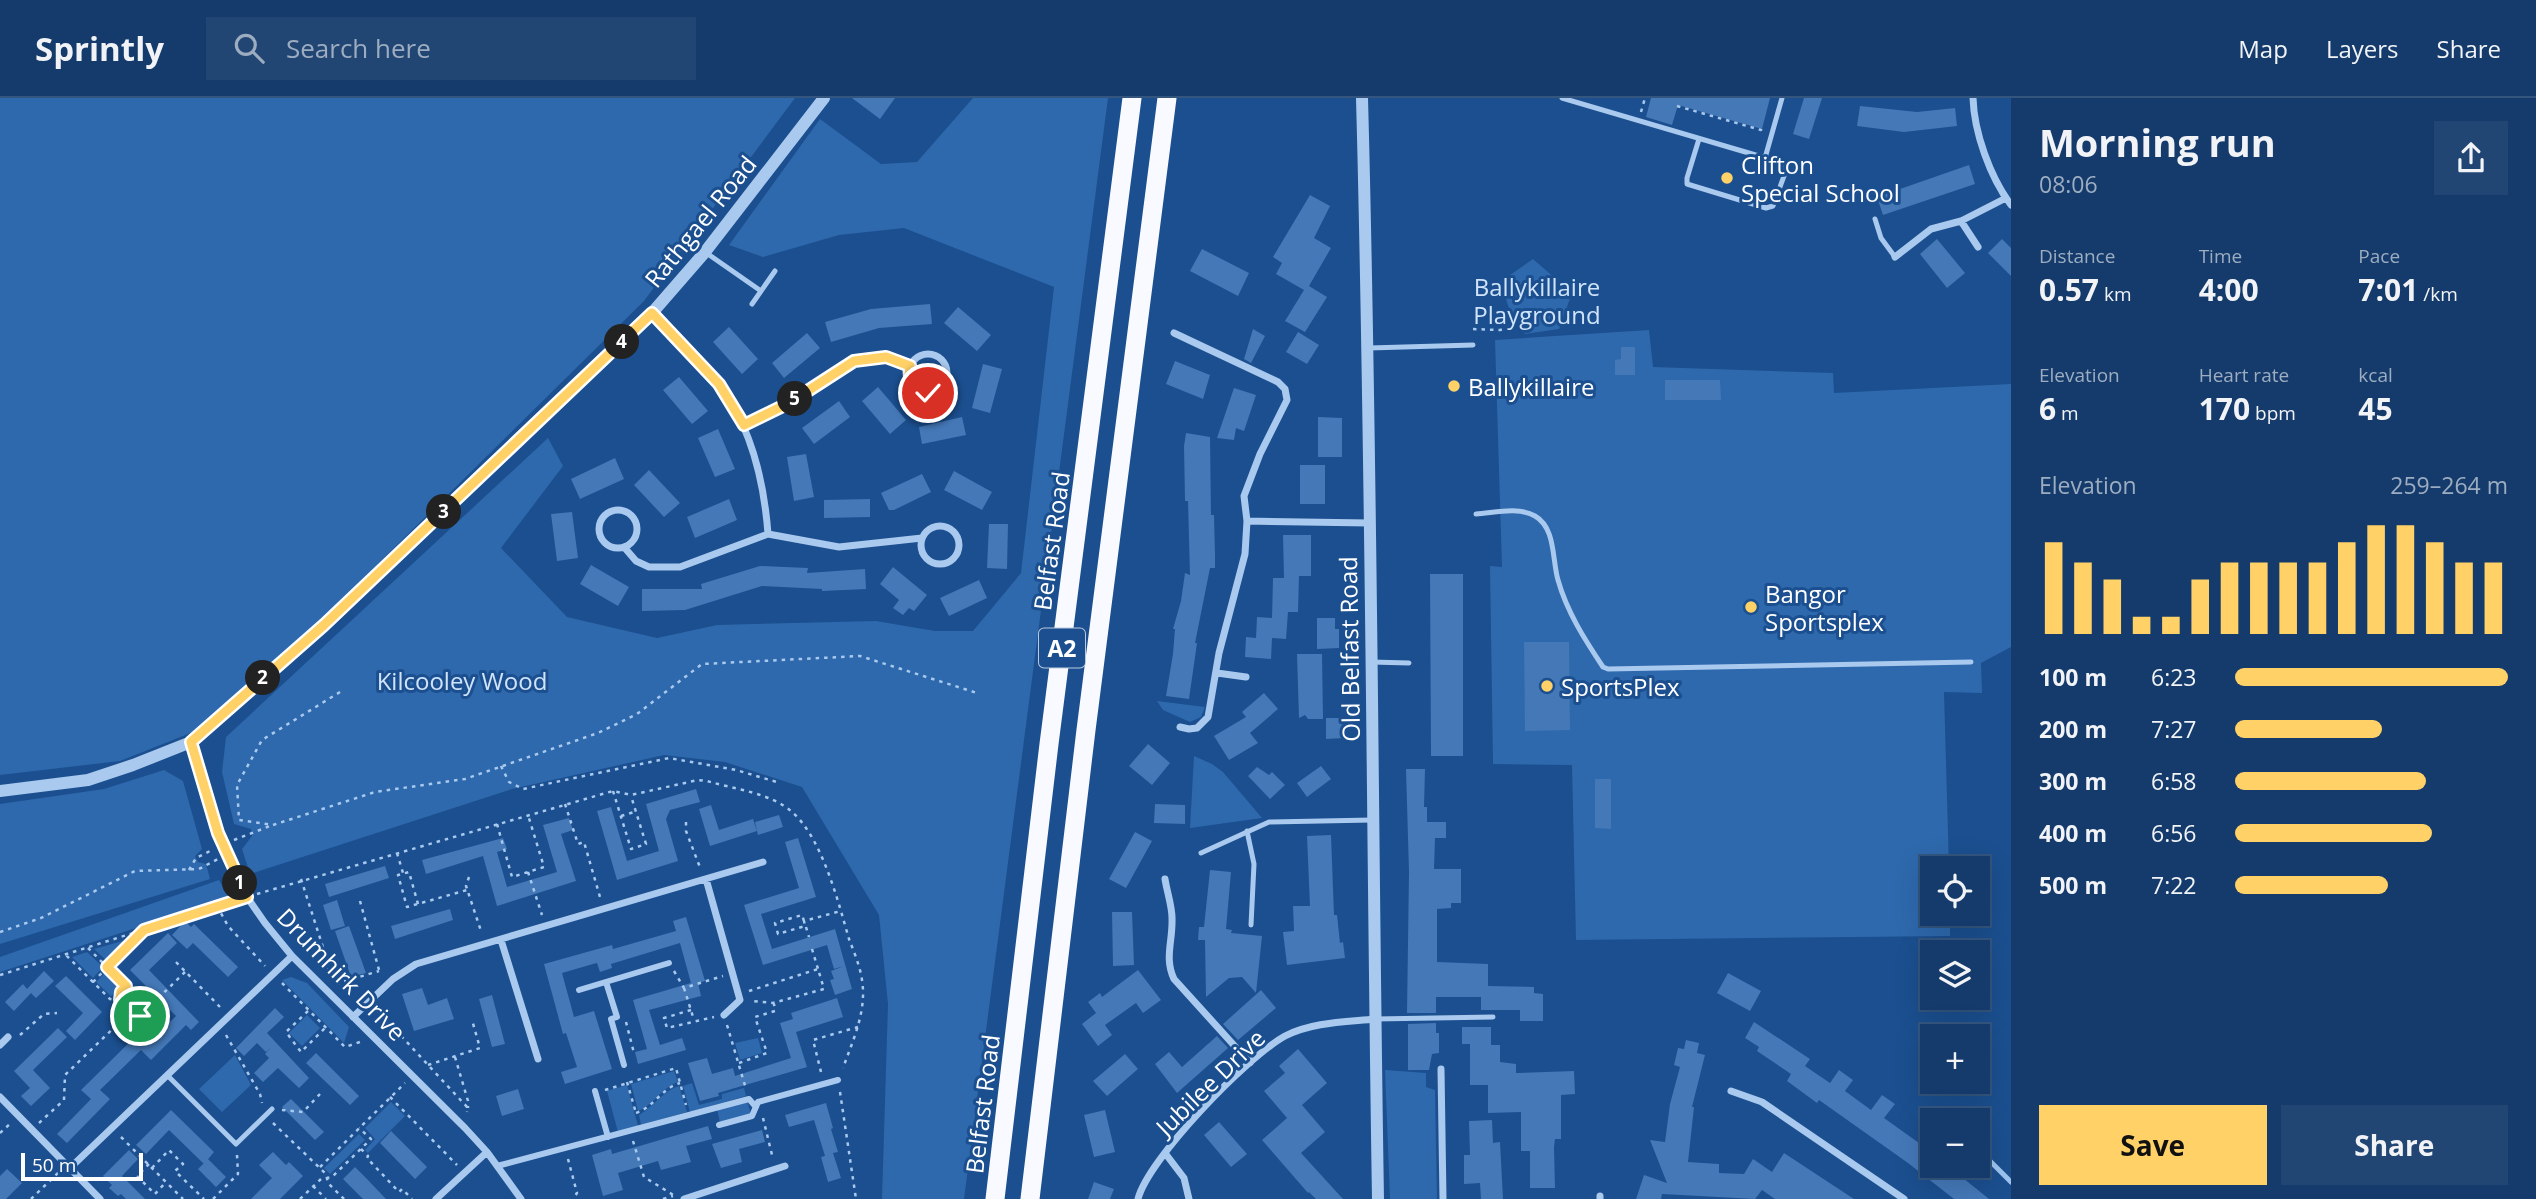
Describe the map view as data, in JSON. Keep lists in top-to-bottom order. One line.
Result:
{"streets":{"highway":["Belfast Road","A2"],"street":["Rathgael Road","Old Belfast Road","Drumhirk Drive","Jubilee Drive"]},"crossings":[["Rathgael Road","Drumhirk Drive"],["Old Belfast Road","Jubilee Drive"]],"parks":["Ballykillaire Playground","Kilcooley Wood"],"places":["Clifton Special School","Ballykillaire","Bangor Sportsplex","SportsPlex"],"scale_bar":"50 m","page":{"header":"Sprintly","search":"Search here","nav":["Map","Layers","Share"],"heading":["Morning run","08:06"],"stats":[["Distance","0.57 km"],["Time","4:00"],["Pace","7:01 /km"],["Elevation","6 m"],["Heart rate","170 bpm"],["kcal","45"]],"pins":["4","5","3","2","1"],"chart":["Elevation","259–264 m"],"list":[{"name":"100 m","note":"6:23"},{"name":"200 m","note":"7:27"},{"name":"300 m","note":"6:58"},{"name":"400 m","note":"6:56"},{"name":"500 m","note":"7:22"}],"map_buttons":["+","−"],"buttons":["Save","Share"],"scale":"50 m"}}
